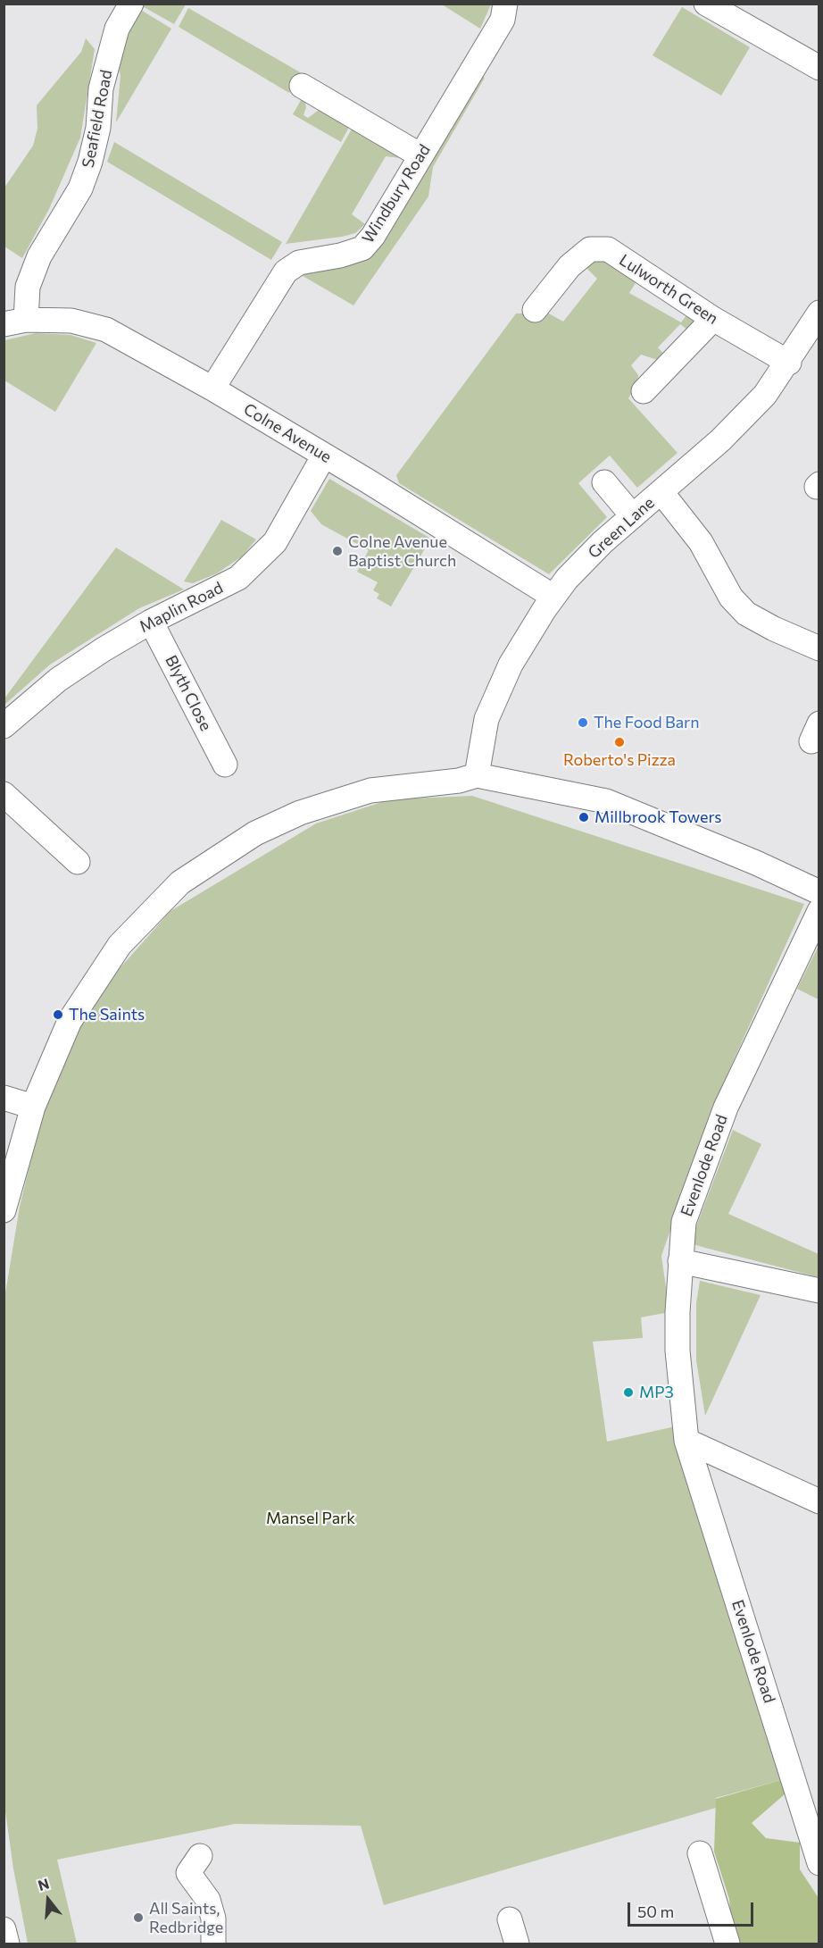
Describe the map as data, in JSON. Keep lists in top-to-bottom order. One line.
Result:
{"streets":{"street":["Seafield Road","Windbury Road","Lulworth Green","Colne Avenue","Green Lane","Maplin Road","Blyth Close","Evenlode Road"]},"crossings":[["Seafield Road","Colne Avenue"],["Windbury Road","Colne Avenue"],["Lulworth Green","Green Lane"],["Colne Avenue","Green Lane"],["Colne Avenue","Maplin Road"],["Maplin Road","Blyth Close"]],"parks":["Mansel Park"],"places":["Colne Avenue Baptist Church","The Food Barn","Roberto's Pizza","Millbrook Towers","The Saints","MP3","All Saints, Redbridge"],"scale_bar":"50 m","north":"top"}
